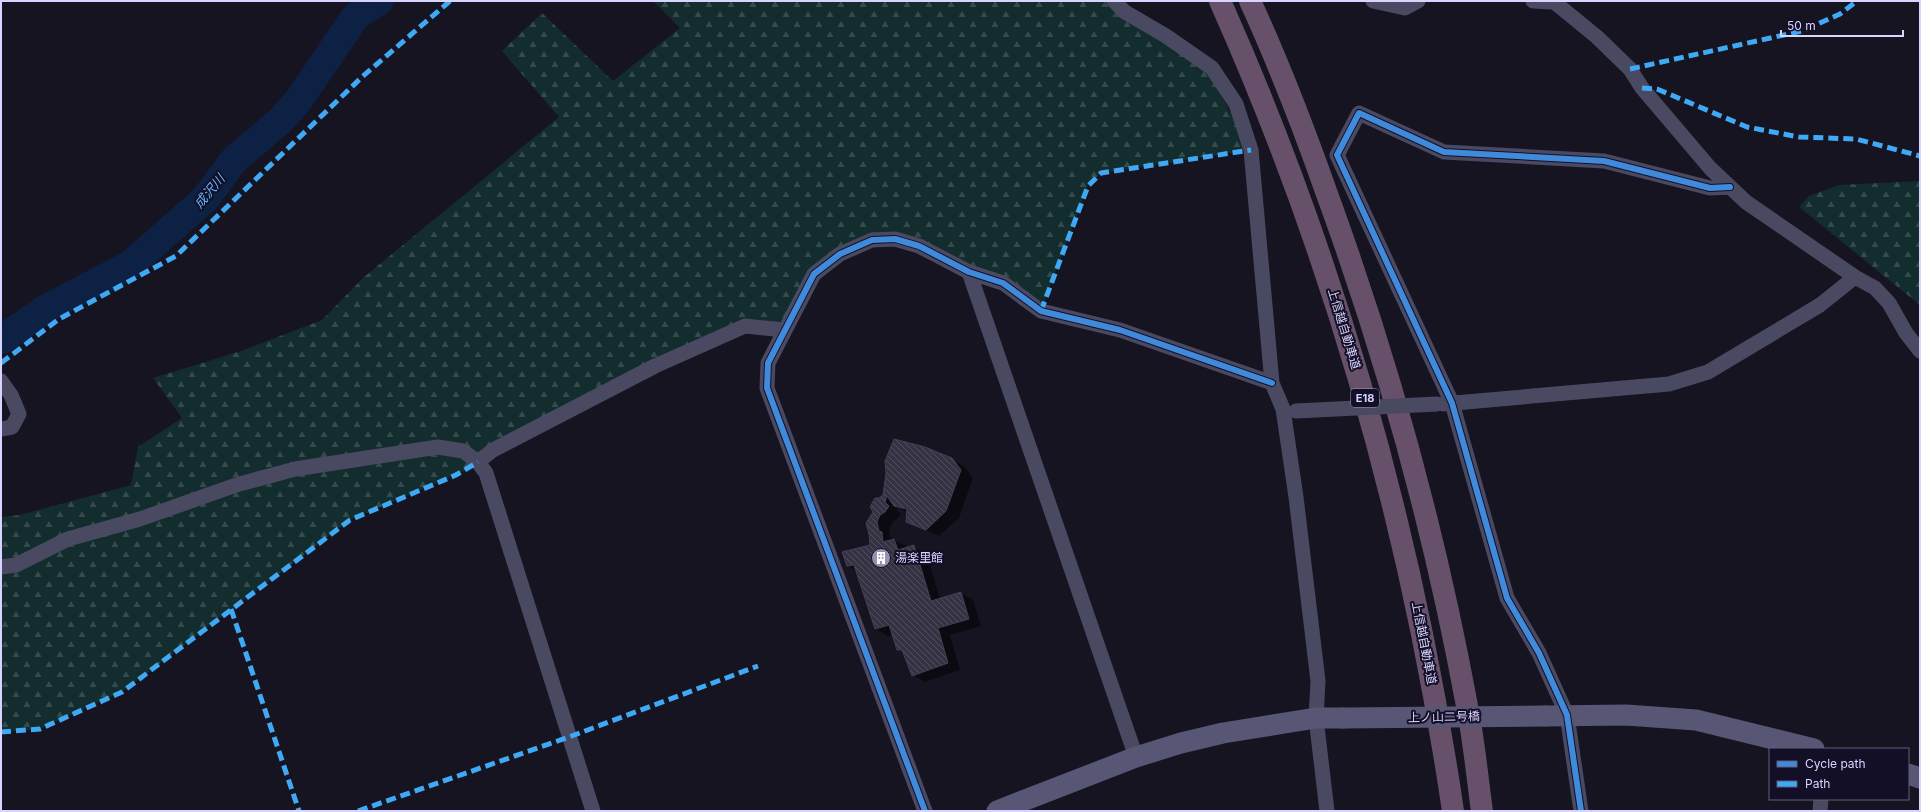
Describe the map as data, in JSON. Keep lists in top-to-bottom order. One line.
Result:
{"streets":{"highway":["上信越自動車道","E18"],"street":["上ノ山二号橋"]},"water":["成沢川"],"places":{"building":["湯楽里館"]},"legend":["Cycle path","Path"],"scale_bar":"50 m"}
